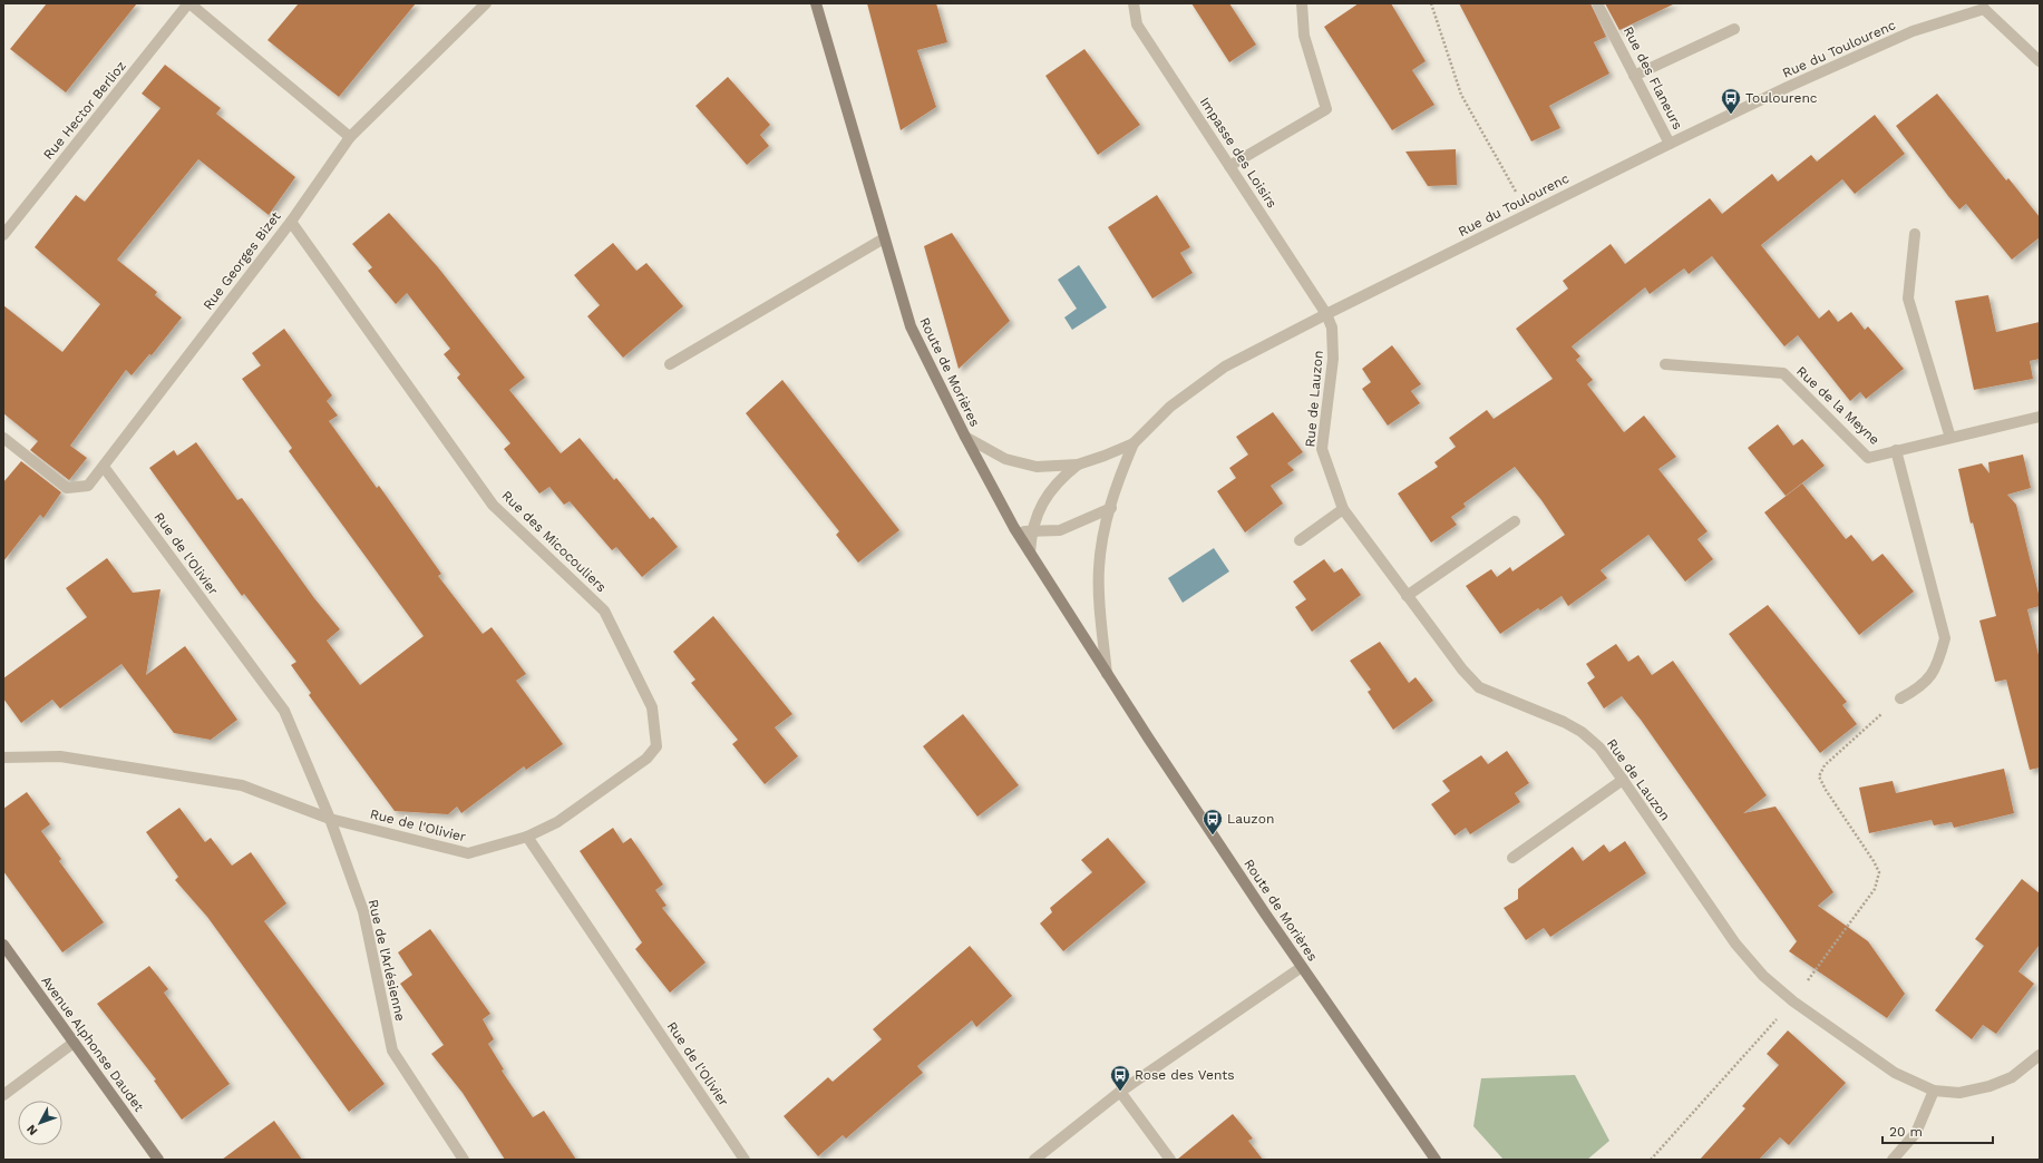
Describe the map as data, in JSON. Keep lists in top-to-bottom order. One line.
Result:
{"streets":{"main road":["Route de Morières","Avenue Alphonse Daudet"],"street":["Rue du Toulourenc","Rue des Flaneurs","Rue Hector Berlioz","Impasse des Loisirs","Rue Georges Bizet","Rue de Lauzon","Rue de la Meyne","Rue des Micocouliers","Rue de l'Olivier","Rue de l'Arlésienne"]},"crossings":[["Rue du Toulourenc","Rue des Flaneurs"],["Rue du Toulourenc","Impasse des Loisirs"],["Rue du Toulourenc","Route de Morières"],["Rue du Toulourenc","Rue de Lauzon"],["Impasse des Loisirs","Rue de Lauzon"],["Rue Georges Bizet","Rue des Micocouliers"],["Rue Georges Bizet","Rue de l'Olivier"],["Rue des Micocouliers","Rue de l'Olivier"],["Rue de l'Olivier","Rue de l'Arlésienne"]],"places":{"bus stop":["Toulourenc","Lauzon","Rose des Vents"]},"scale_bar":"20 m","north":"bottom left"}
